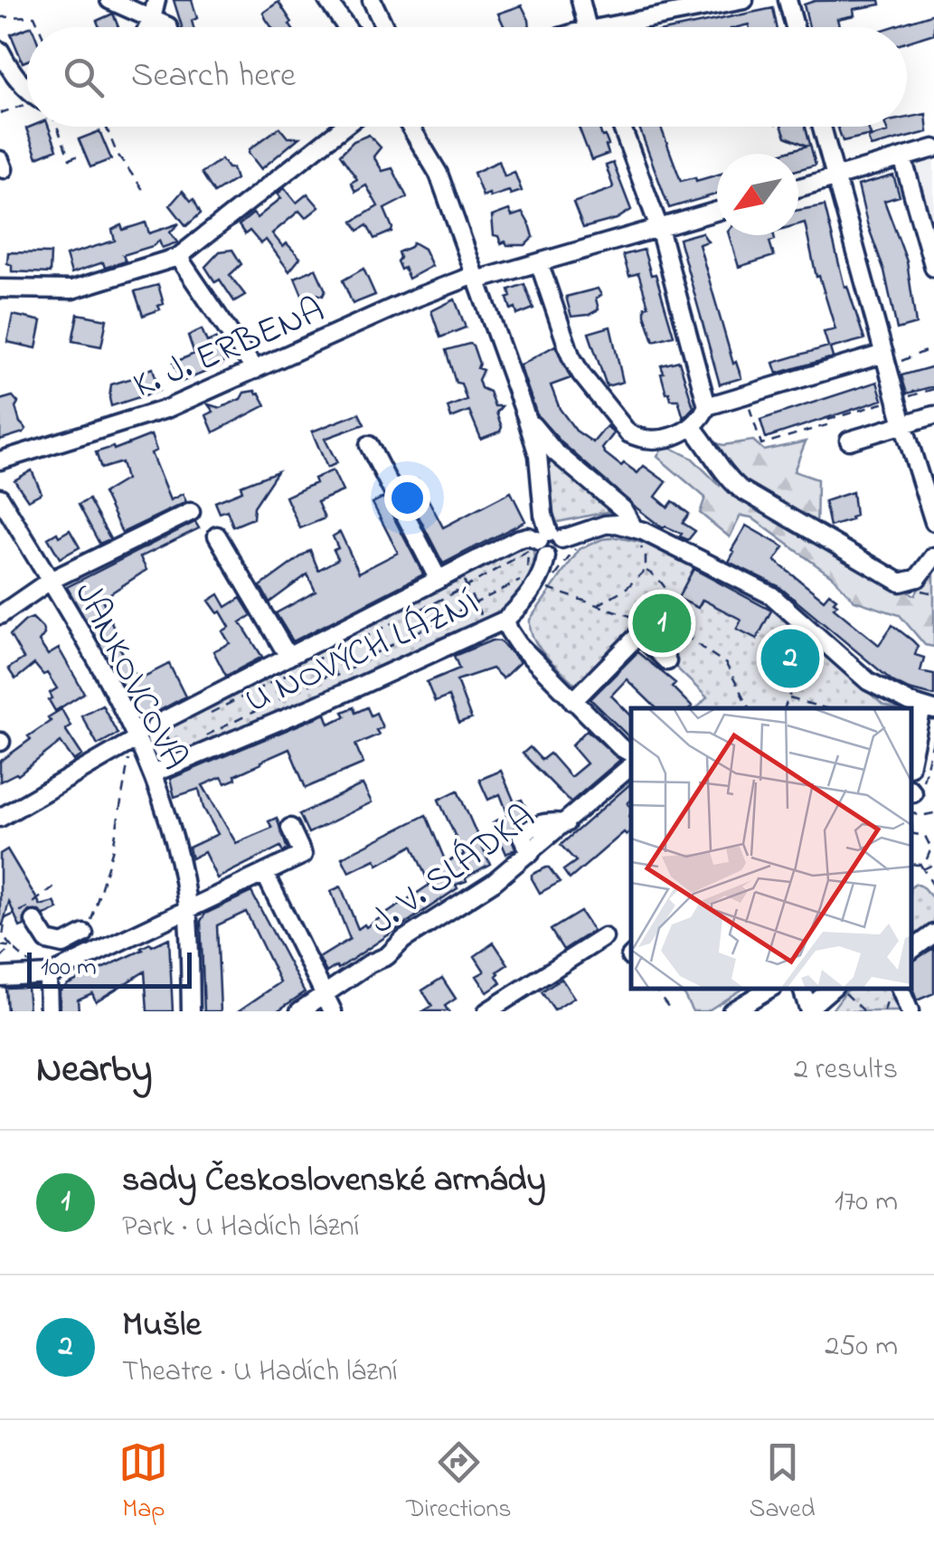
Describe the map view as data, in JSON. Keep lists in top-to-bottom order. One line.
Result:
{"streets":{"street":["K. J. ERBENA","U NOVÝCH LÁZNÍ","JANKOVCOVA","J. V. SLÁDKA"]},"crossings":[["U NOVÝCH LÁZNÍ","JANKOVCOVA"]],"scale_bar":"100 m","north":"bottom left","page":{"search":"Search here","pins":["1","2"],"scale":"100 m","heading":["Nearby","2 results"],"list":[{"mark":"1","name":"sady Československé armády","note":"Park · U Hadích lázní","value":"170 m"},{"mark":"2","name":"Mušle","note":"Theatre · U Hadích lázní","value":"250 m"}],"nav":["Map","Directions","Saved"]}}
